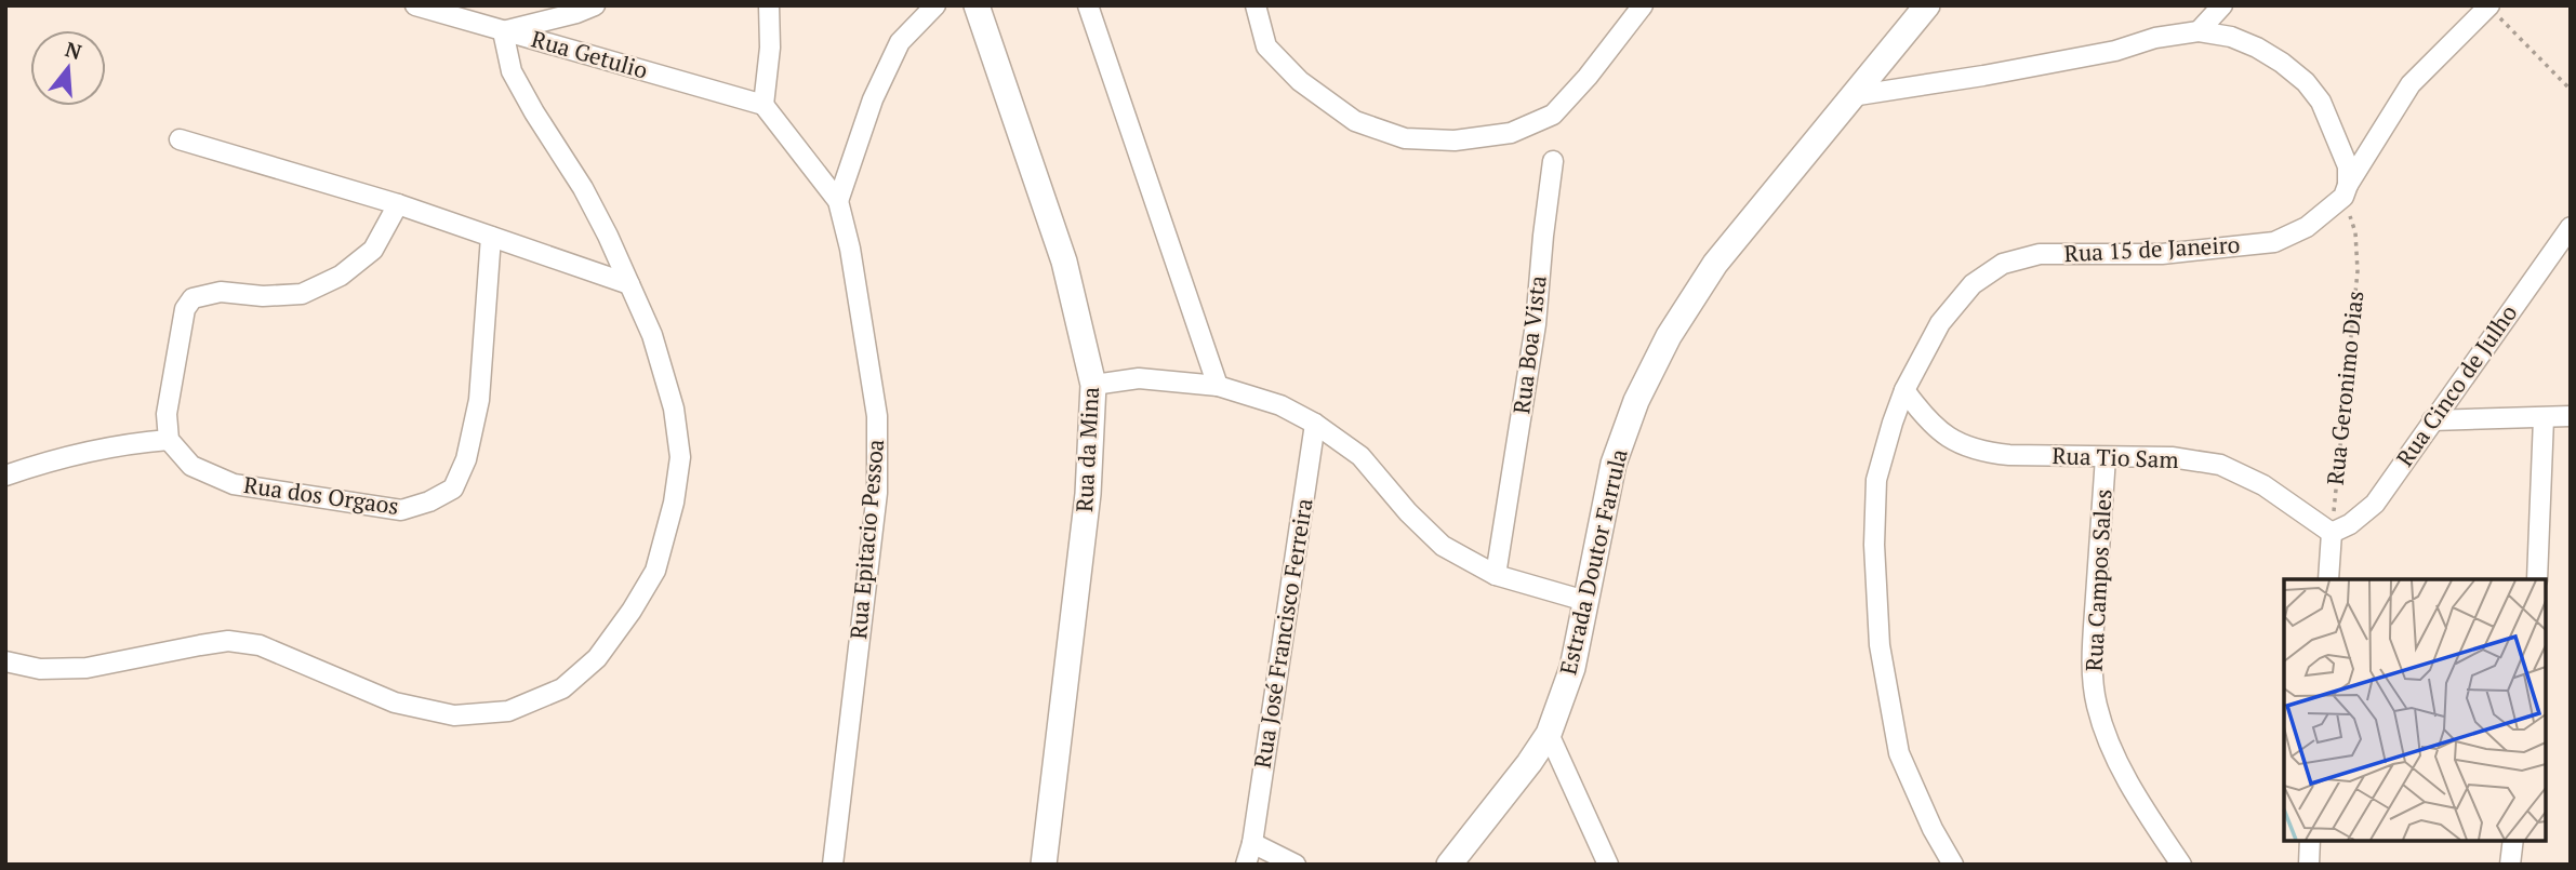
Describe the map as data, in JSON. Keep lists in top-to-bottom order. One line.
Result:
{"streets":{"street":["Rua Getulio","Rua 15 de Janeiro","Rua Boa Vista","Rua Cinco de Julho","Rua da Mina","Rua Tio Sam","Rua dos Orgaos","Rua Epitacio Pessoa","Estrada Doutor Farrula","Rua Campos Sales","Rua José Francisco Ferreira"],"path":["Rua Geronimo Dias"]},"crossings":[["Rua Getulio","Rua Epitacio Pessoa"],["Rua 15 de Janeiro","Rua Geronimo Dias"],["Rua 15 de Janeiro","Rua Tio Sam"],["Rua Cinco de Julho","Rua Geronimo Dias"],["Rua Cinco de Julho","Rua Tio Sam"],["Rua Geronimo Dias","Rua Tio Sam"],["Rua Tio Sam","Rua Campos Sales"]],"north":"top"}
